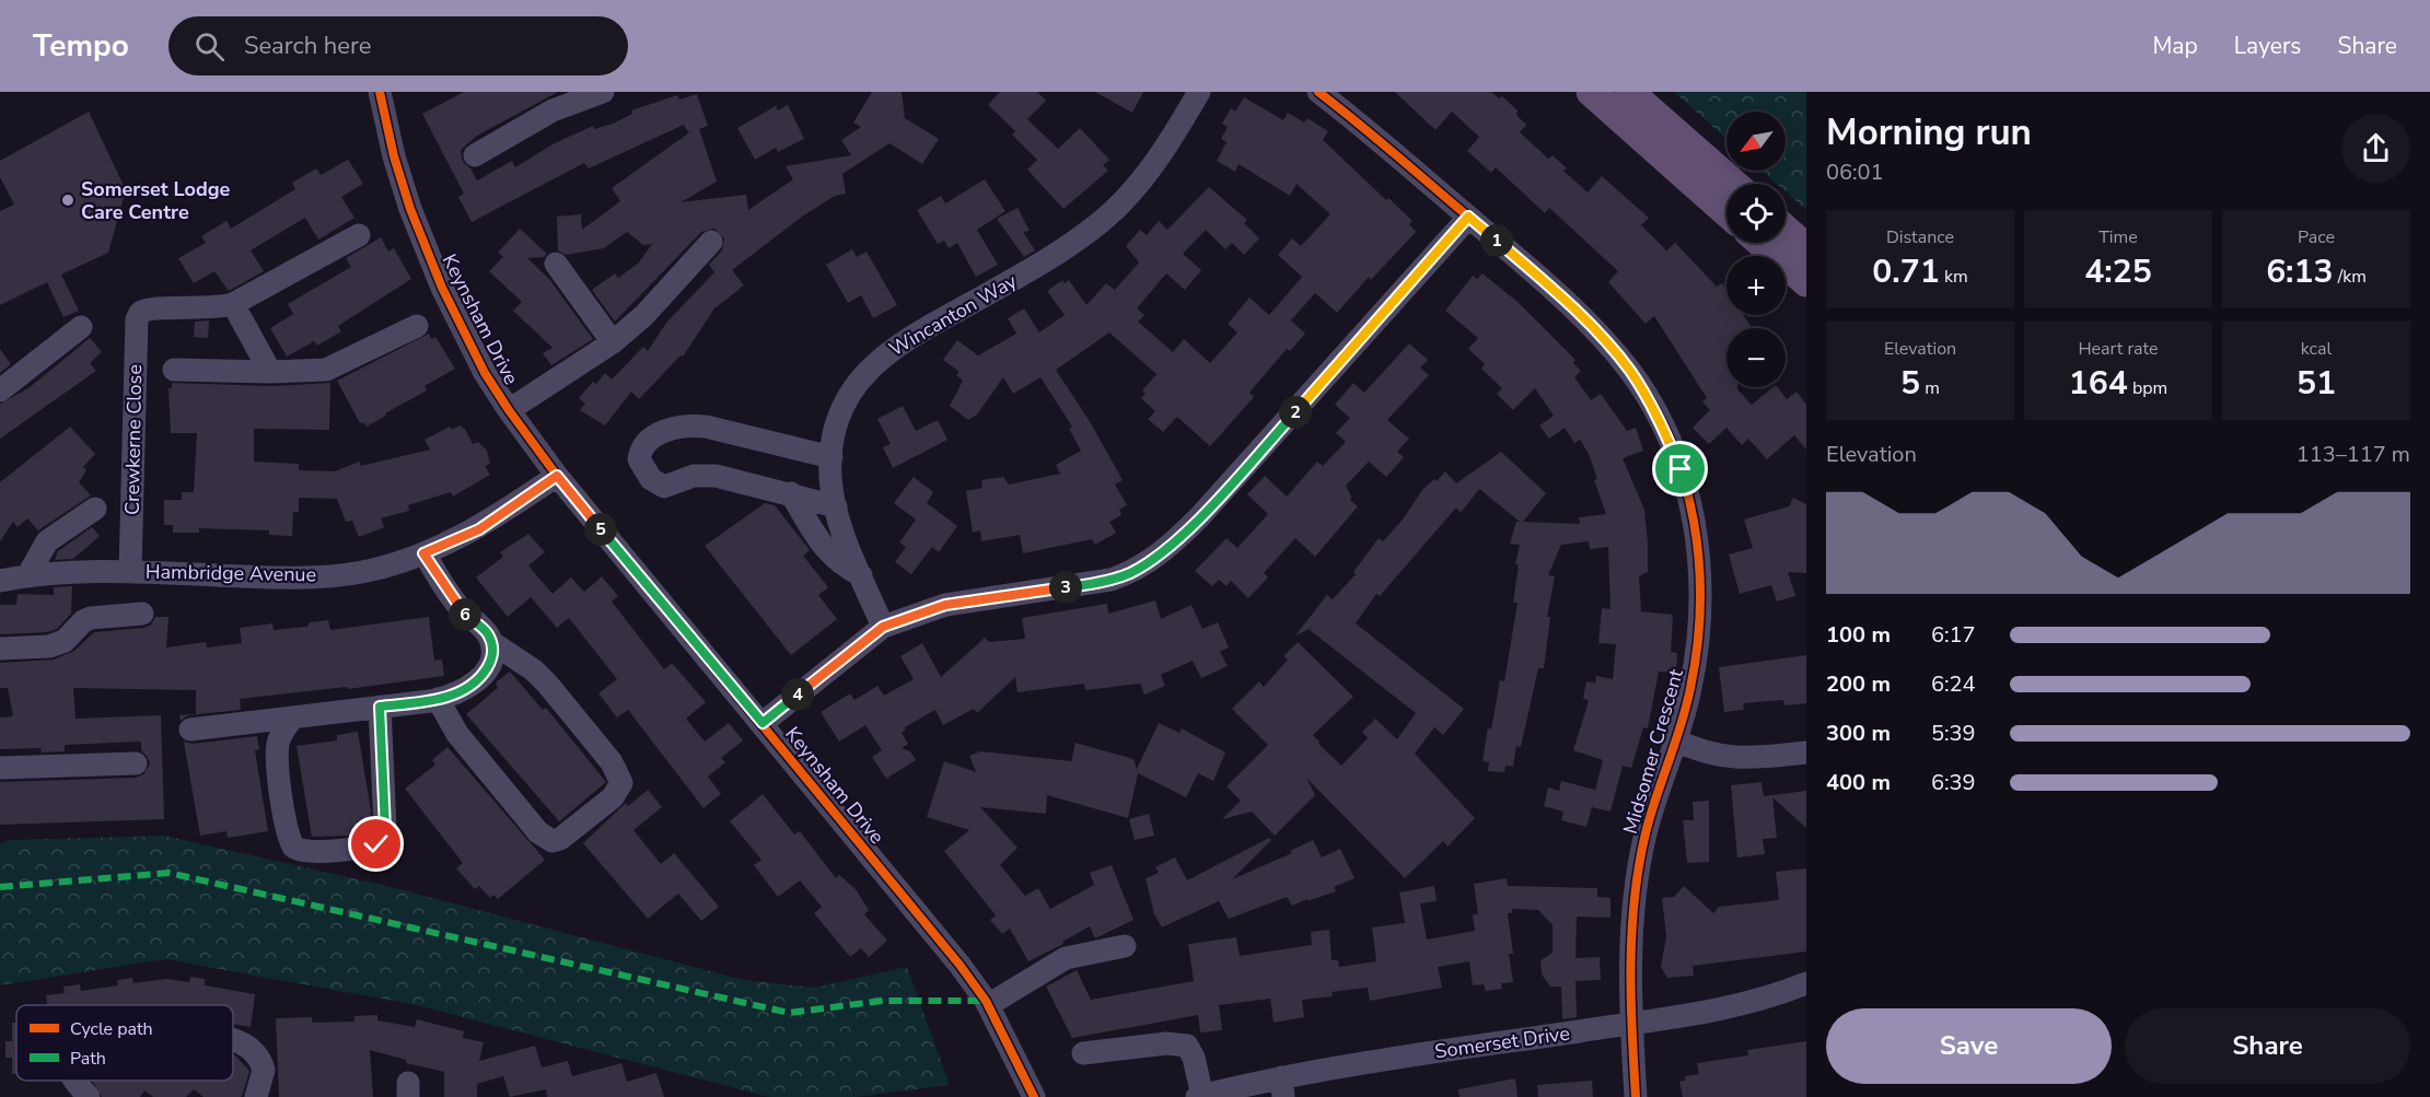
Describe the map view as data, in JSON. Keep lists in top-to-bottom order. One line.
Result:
{"streets":{"street":["Wincanton Way","Keynsham Drive","Crewkerne Close","Hambridge Avenue","Midsomer Crescent","Somerset Drive"]},"crossings":[["Keynsham Drive","Hambridge Avenue"],["Crewkerne Close","Hambridge Avenue"],["Midsomer Crescent","Somerset Drive"]],"places":["Somerset Lodge Care Centre"],"legend":["Cycle path","Path"],"north":"bottom left","page":{"header":"Tempo","search":"Search here","nav":["Map","Layers","Share"],"heading":["Morning run","06:01"],"map_buttons":["+","−"],"stats":[["Distance","0.71 km"],["Time","4:25"],["Pace","6:13 /km"],["Elevation","5 m"],["Heart rate","164 bpm"],["kcal","51"]],"pins":["1","2","5","3","6","4"],"chart":["Elevation","113–117 m"],"list":[{"name":"100 m","note":"6:17"},{"name":"200 m","note":"6:24"},{"name":"300 m","note":"5:39"},{"name":"400 m","note":"6:39"}],"buttons":["Save","Share"]}}
